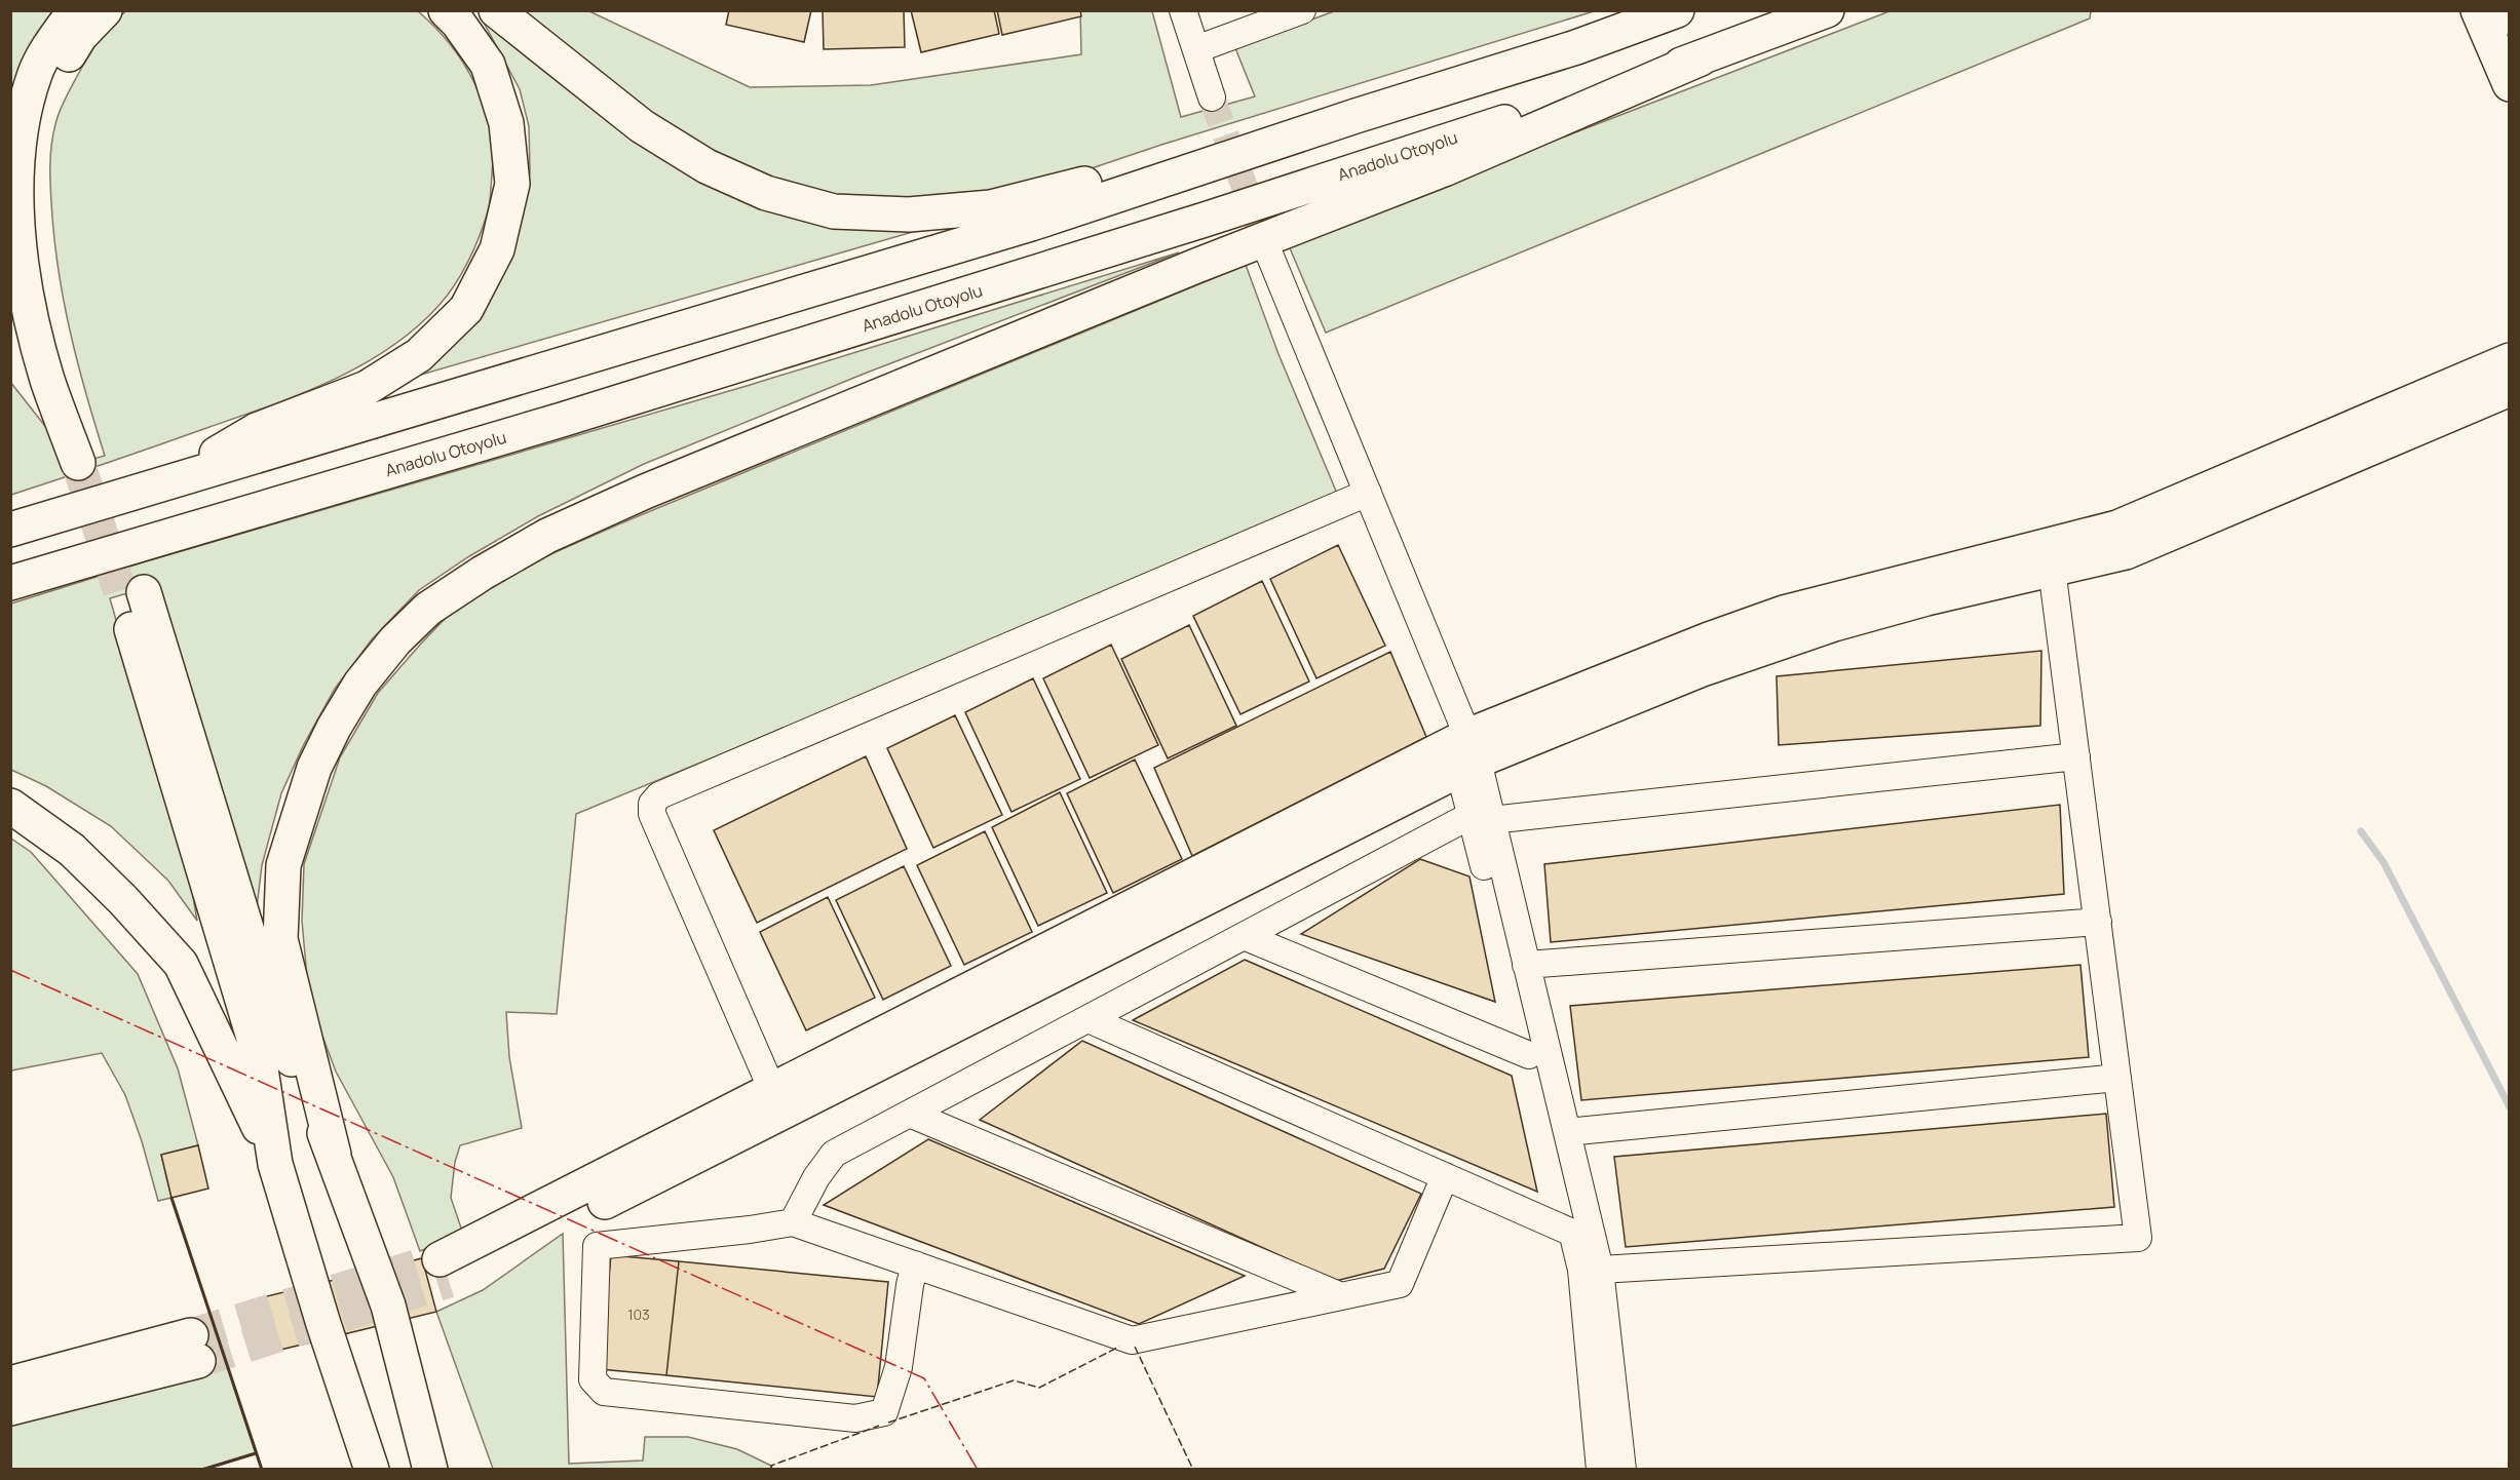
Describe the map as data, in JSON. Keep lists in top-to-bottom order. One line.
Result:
{"streets":{"main road":["Anadolu Otoyolu"]},"house_numbers":["103"]}
